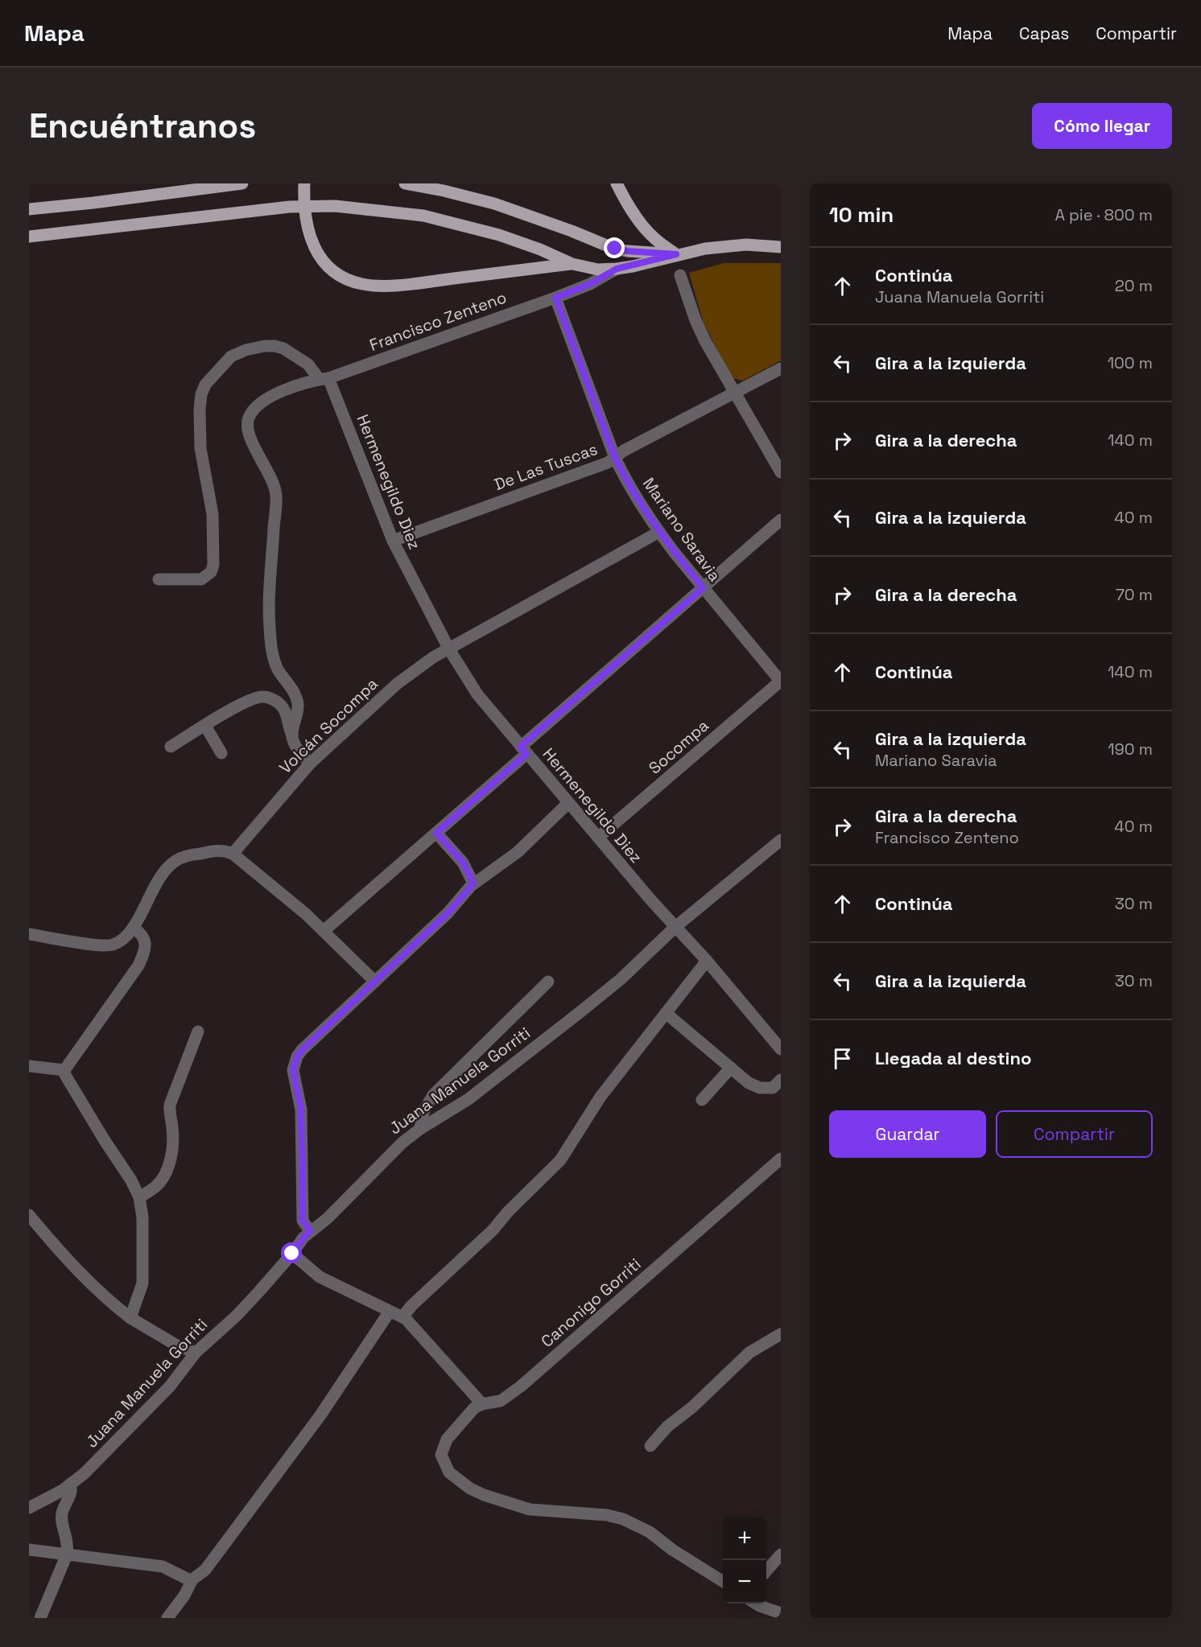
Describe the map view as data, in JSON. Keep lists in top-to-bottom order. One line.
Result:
{"streets":{"street":["Francisco Zenteno","De Las Tuscas","Hermenegildo Diez","Mariano Saravia","Volcán Socompa","Socompa","Juana Manuela Gorriti","Canonigo Gorriti"]},"crossings":[["Francisco Zenteno","Hermenegildo Diez"],["Francisco Zenteno","Mariano Saravia"],["De Las Tuscas","Hermenegildo Diez"],["De Las Tuscas","Mariano Saravia"],["Hermenegildo Diez","Volcán Socompa"],["Hermenegildo Diez","Socompa"],["Hermenegildo Diez","Juana Manuela Gorriti"],["Mariano Saravia","Volcán Socompa"],["Mariano Saravia","Socompa"]],"page":{"header":"Mapa","nav":["Mapa","Capas","Compartir"],"buttons":["Cómo llegar",["Guardar","Compartir"]],"title":"Encuéntranos","heading":["10 min","A pie · 800 m"],"list":[["Continúa","Juana Manuela Gorriti","20 m"],["Gira a la izquierda","100 m"],["Gira a la derecha","140 m"],["Gira a la izquierda","40 m"],["Gira a la derecha","70 m"],["Continúa","140 m"],["Gira a la izquierda","Mariano Saravia","190 m"],["Gira a la derecha","Francisco Zenteno","40 m"],["Continúa","30 m"],["Gira a la izquierda","30 m"],"Llegada al destino"],"map_buttons":["+","−"]}}
